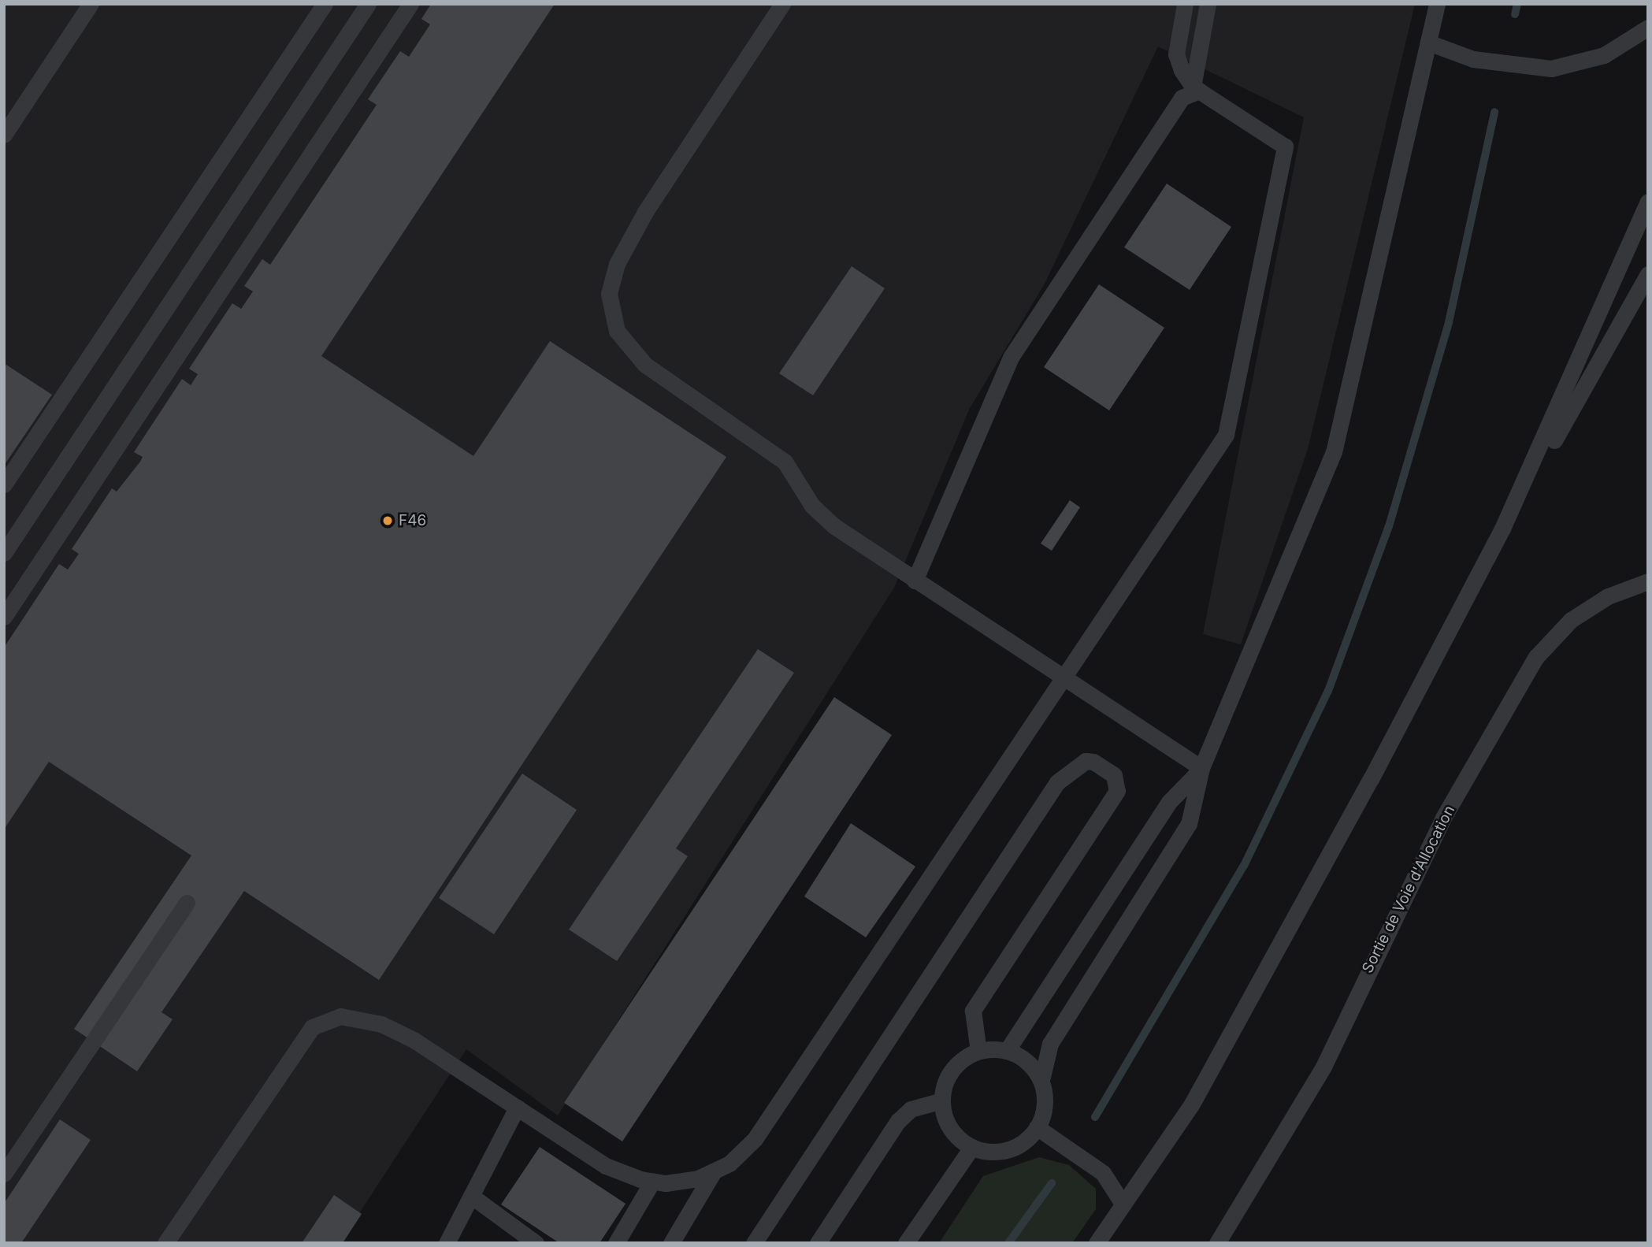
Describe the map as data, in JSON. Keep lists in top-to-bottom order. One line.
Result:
{"streets":{"lane":["Sortie de Voie d'Allocation"]},"places":["F46"]}
